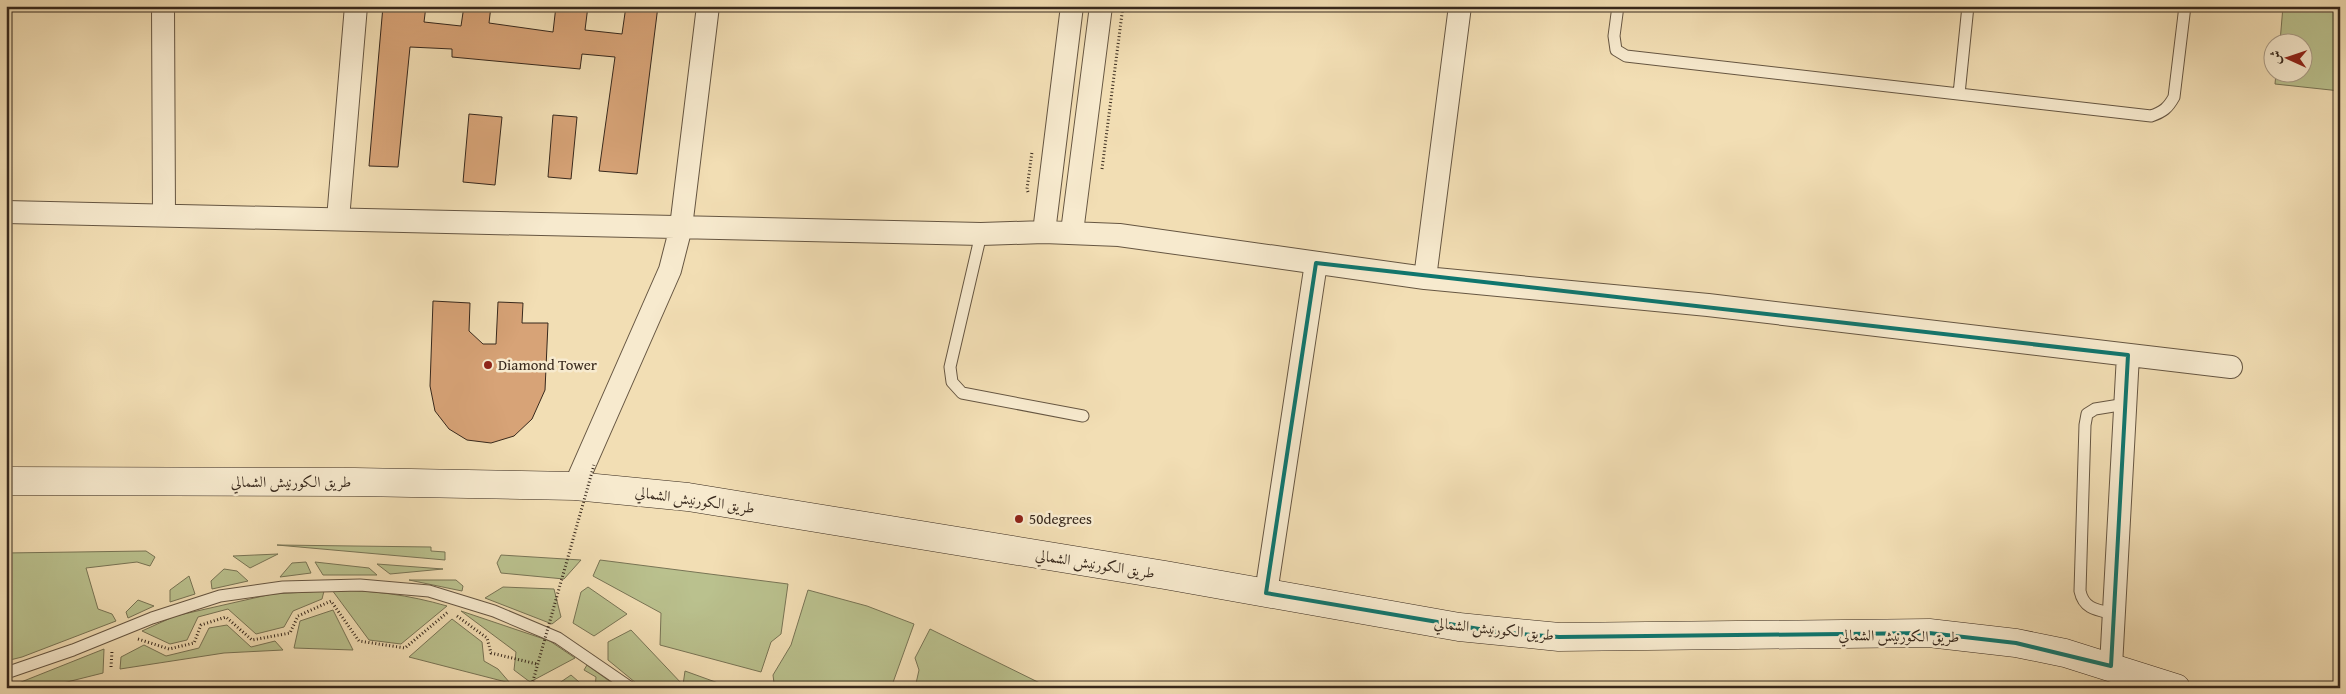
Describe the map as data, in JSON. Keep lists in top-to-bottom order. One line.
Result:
{"streets":{"main road":["طريق الكورنيش الشمالي"]},"places":["Diamond Tower","50degrees"],"north":"left"}
